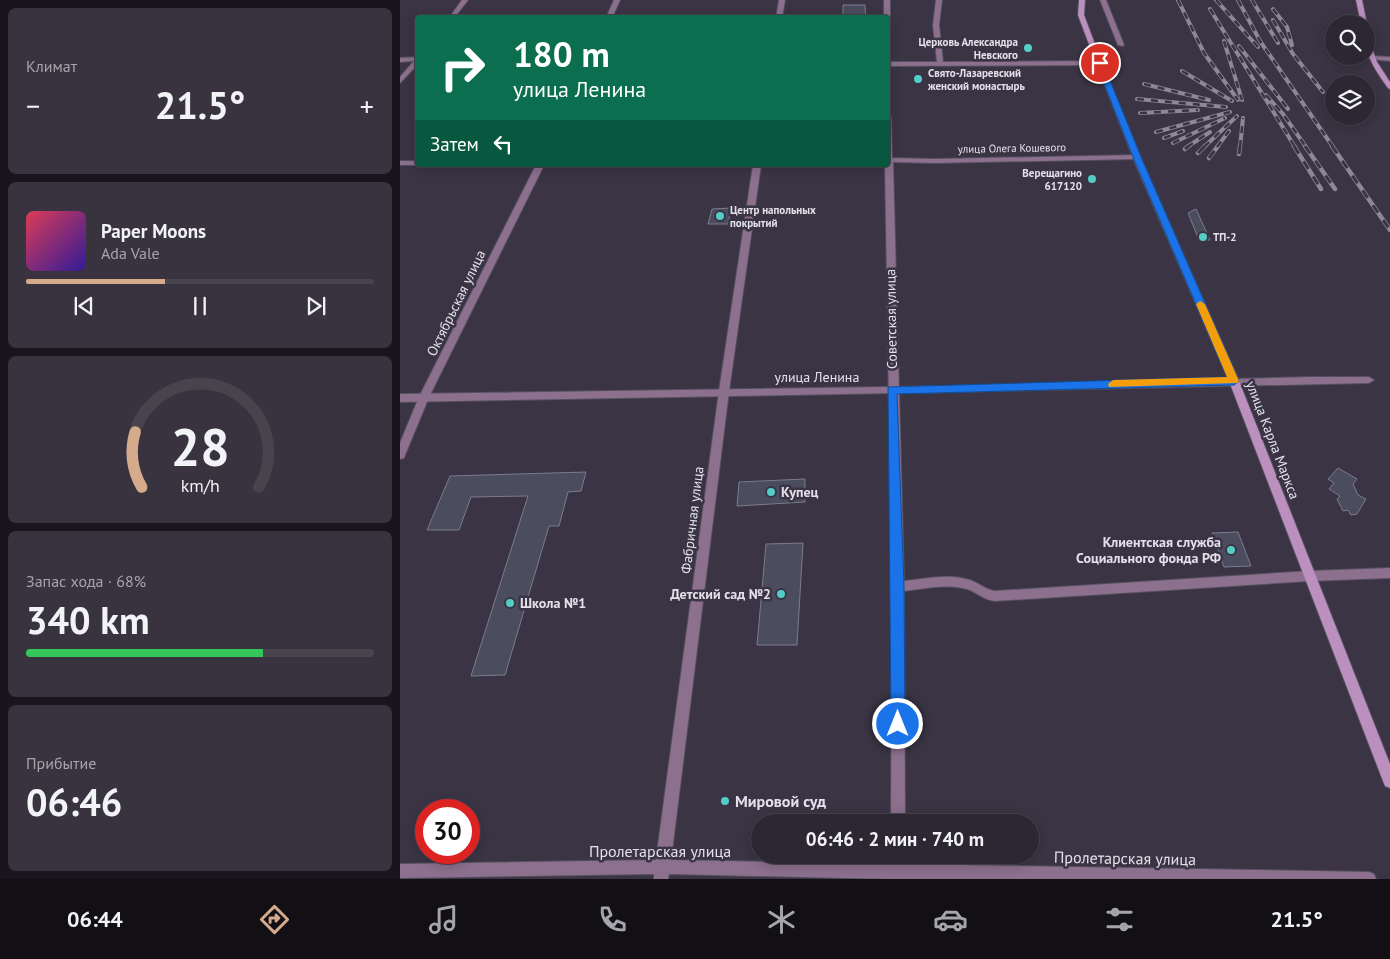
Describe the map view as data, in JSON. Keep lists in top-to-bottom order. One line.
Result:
{"streets":{"main road":["улица Карла Маркса"],"street":["улица Олега Кошевого","Октябрьская улица","Советская улица","улица Ленина","Фабричная улица","Пролетарская улица"]},"crossings":[["улица Олега Кошевого","улица Карла Маркса"],["Октябрьская улица","улица Ленина"],["Советская улица","улица Ленина"],["улица Ленина","улица Карла Маркса"],["улица Ленина","Фабричная улица"],["Фабричная улица","Пролетарская улица"]],"places":["Церковь Александра Невского","Свято-Лазаревский женский монастырь","Верещагино 617120","Центр напольных покрытий","ТП-2","Купец","Клиентская служба Социального фонда РФ","Детский сад №2","Школа №1","Мировой суд"],"page":{"tile":["Климат",["Запас хода · 68%","340 km"],["Прибытие","06:46"]],"turn":["180 m","улица Ленина"],"heat":["−","21.5°","+"],"then":"Затем","song":["Paper Moons","Ada Vale"],"limit":"30","trip":"06:46 · 2 мин · 740 m","tabs":["06:44","21.5°"],"gauge":["28","km/h"]}}
